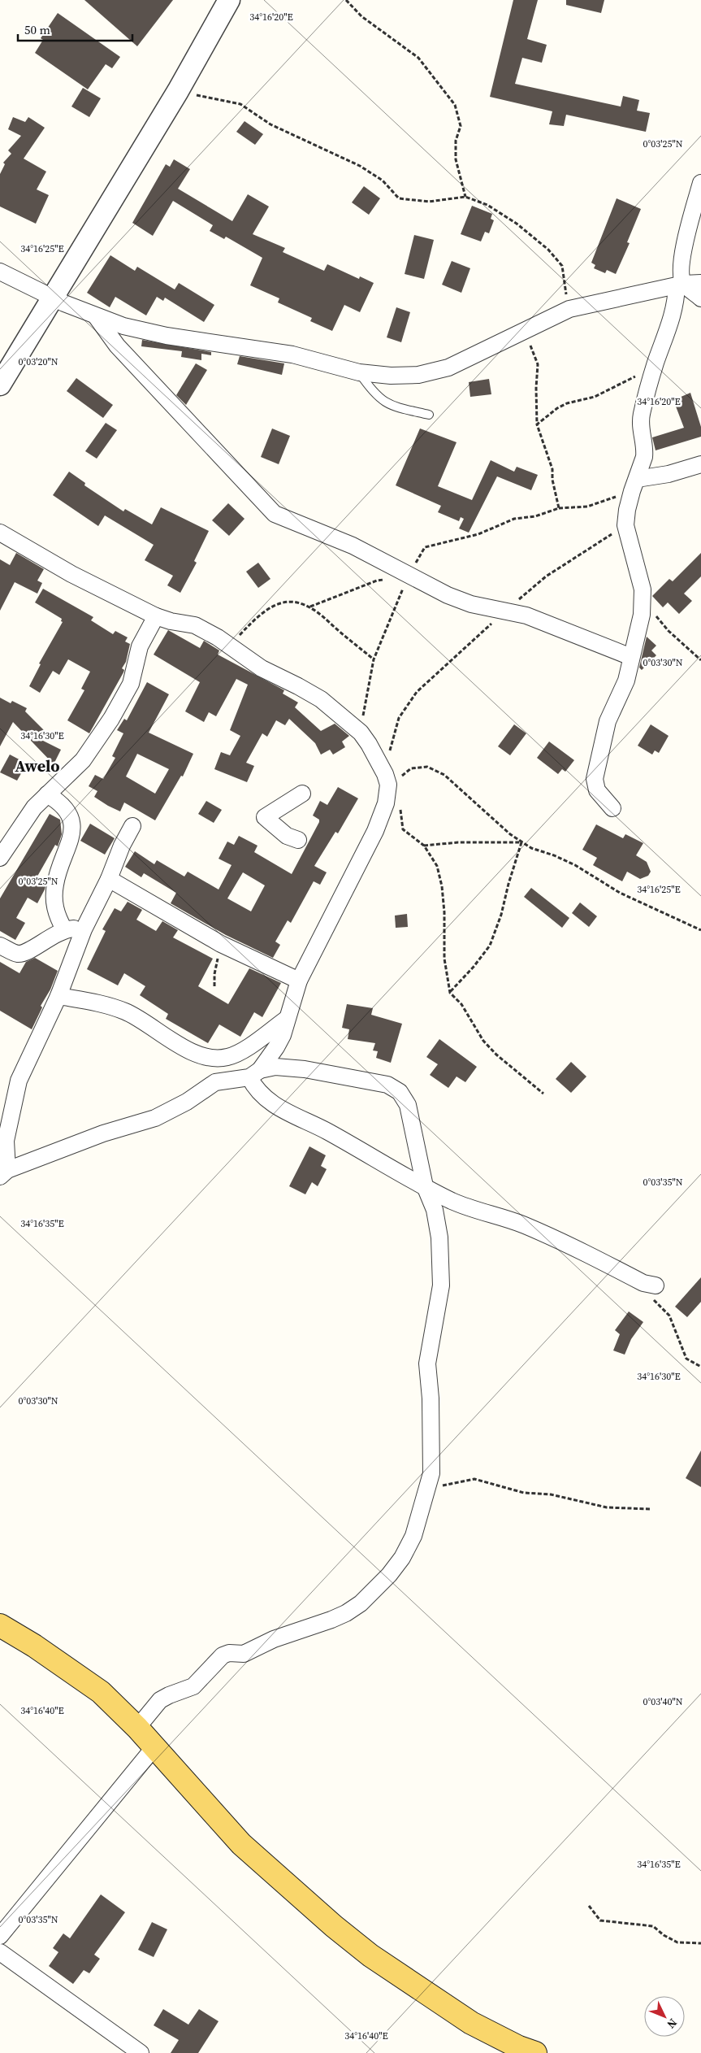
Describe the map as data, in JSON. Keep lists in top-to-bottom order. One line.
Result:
{"districts":["Awelo"],"scale_bar":"50 m","north":"bottom right","coordinates":["34°16'20\"E","0°03'25\"N","34°16'25\"E","0°03'20\"N","0°03'30\"N","34°16'30\"E","0°03'35\"N","34°16'35\"E","0°03'40\"N","34°16'40\"E"]}
